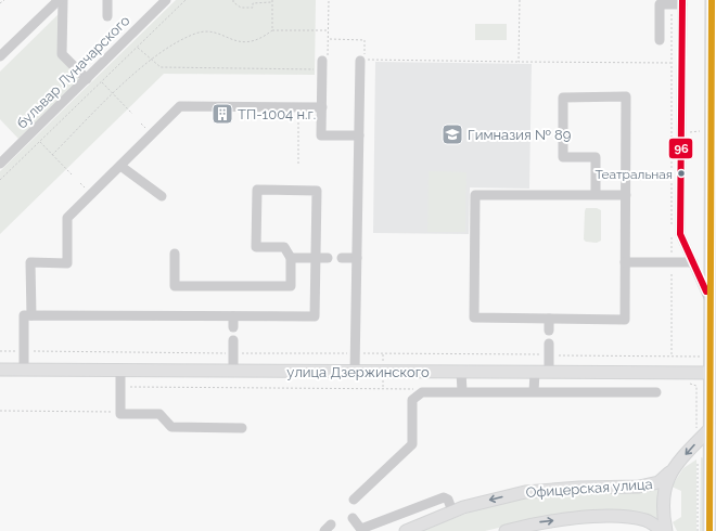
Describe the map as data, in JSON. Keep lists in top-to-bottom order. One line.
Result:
{"streets":{"main road":["улица Дзержинского","Офицерская улица"],"street":["бульвар Луначарского"]},"places":{"building":["ТП-1004 н.г."],"school or university":["Гимназия № 89"],"other":["Театральная"]},"lines":["transit line 96"]}
